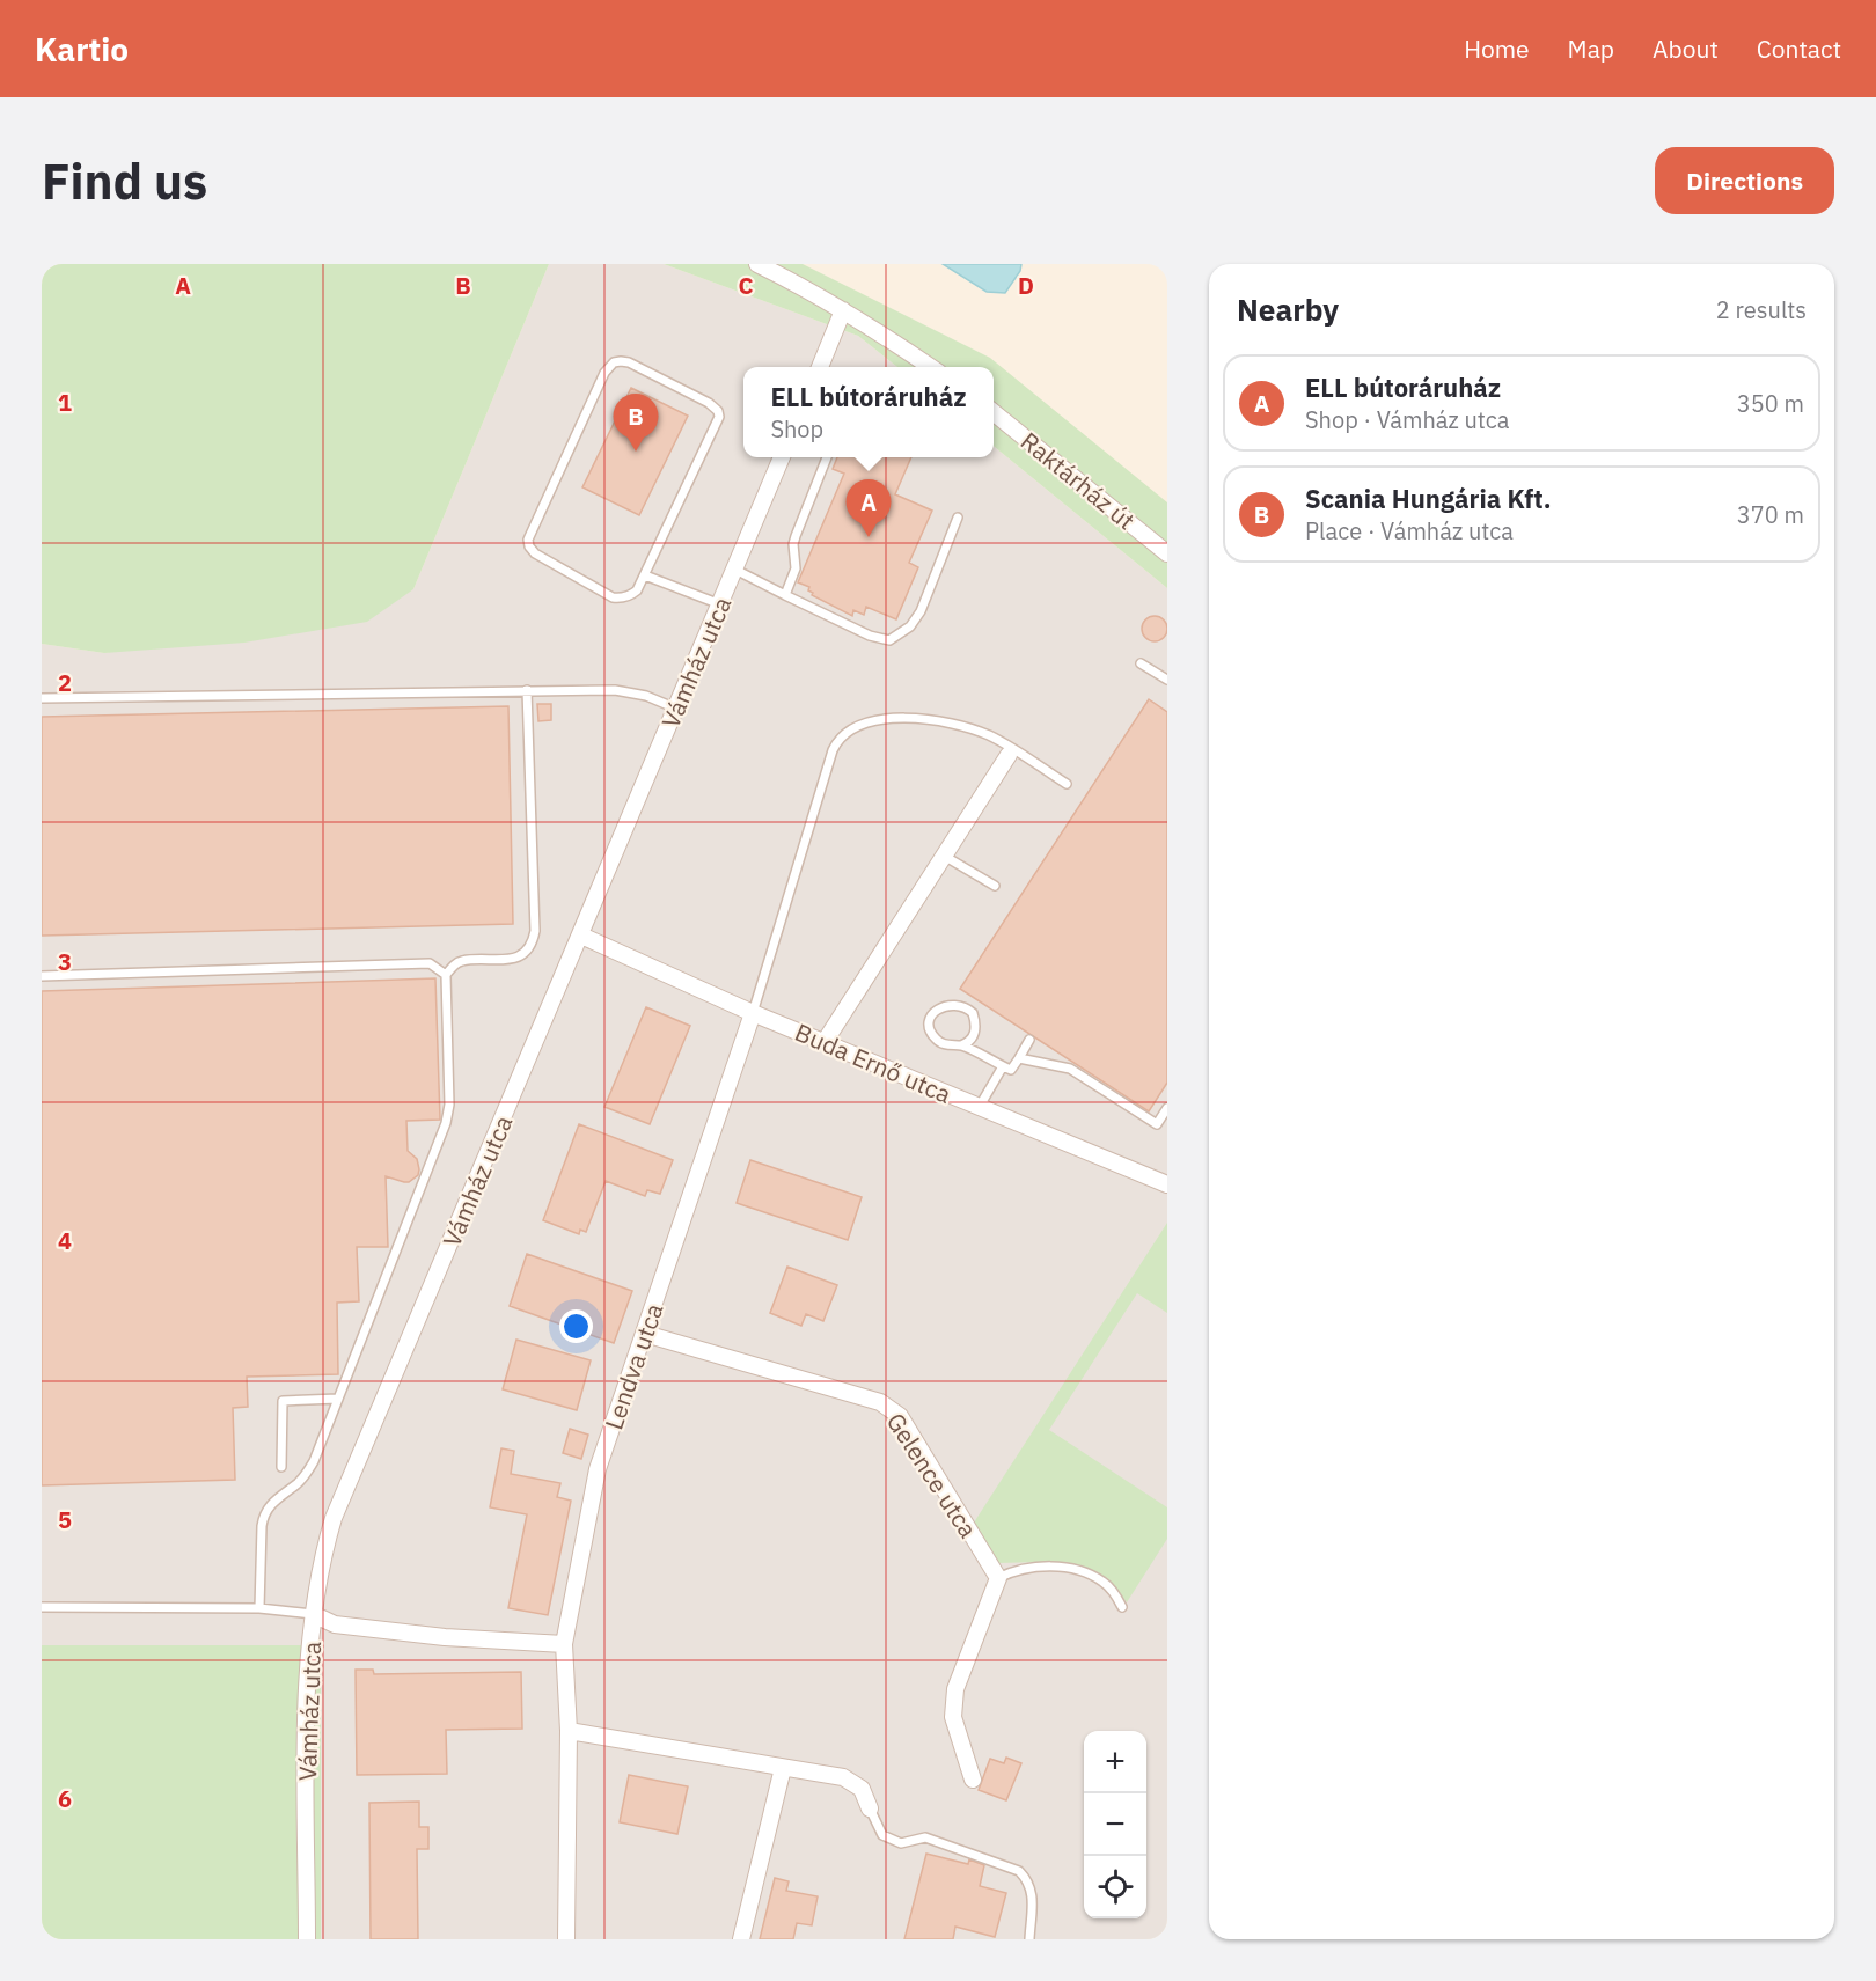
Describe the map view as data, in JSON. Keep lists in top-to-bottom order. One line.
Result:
{"streets":{"street":["Raktárház út","Vámház utca","Buda Ernő utca","Lendva utca","Gelence utca"]},"crossings":[["Vámház utca","Buda Ernő utca"],["Buda Ernő utca","Lendva utca"],["Lendva utca","Gelence utca"]],"page":{"header":"Kartio","nav":["Home","Map","About","Contact"],"buttons":"Directions","title":"Find us","heading":["Nearby","2 results"],"list":[{"mark":"A","name":"ELL bútoráruház","note":"Shop · Vámház utca","value":"350 m"},{"mark":"B","name":"Scania Hungária Kft.","note":"Place · Vámház utca","value":"370 m"}],"popup":["ELL bútoráruház","Shop"],"pins":["B","A"],"map_buttons":["+","−"]},"grid":{"columns":["A","B","C","D"],"rows":["1","2","3","4","5","6"]}}
